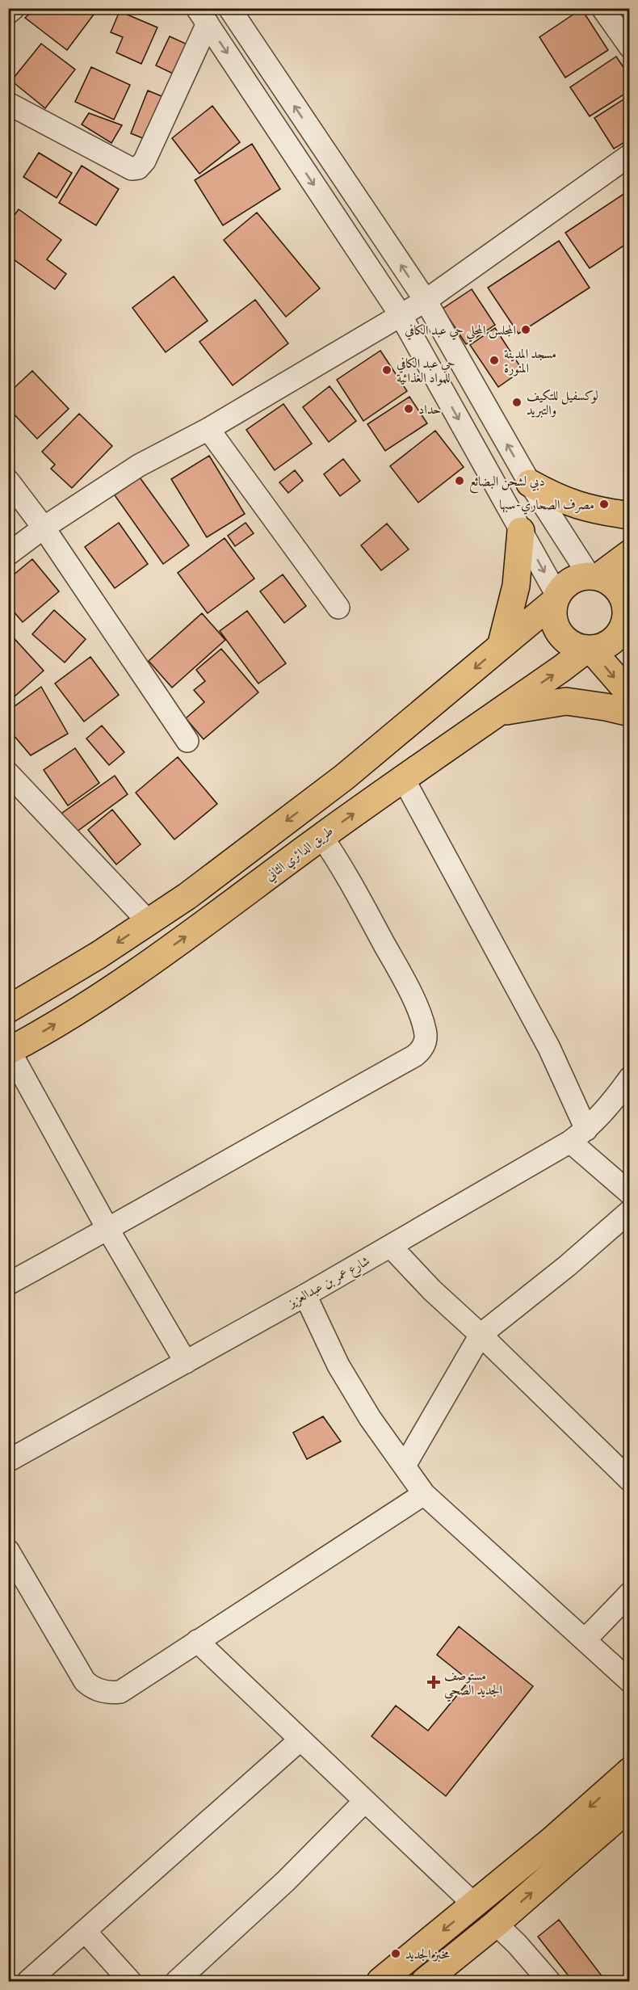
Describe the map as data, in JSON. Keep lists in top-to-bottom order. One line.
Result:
{"streets":{"main road":["طريق الدائري الثاني"],"street":["شارع عمر بن عبدالعزيز"]},"places":{"other":["المجلس المحلي حي عبد الكافي","مسجد المدينة المنورة","حي عبد الكافي للمواد الغذائية","لوكسفيل للتكيف والتبريد","حداد","دبي لشحن البضائع","مصرف الصحاري-سبها","مخبز الجديد"],"health":["مستوصف الجديد الصحي"]}}
